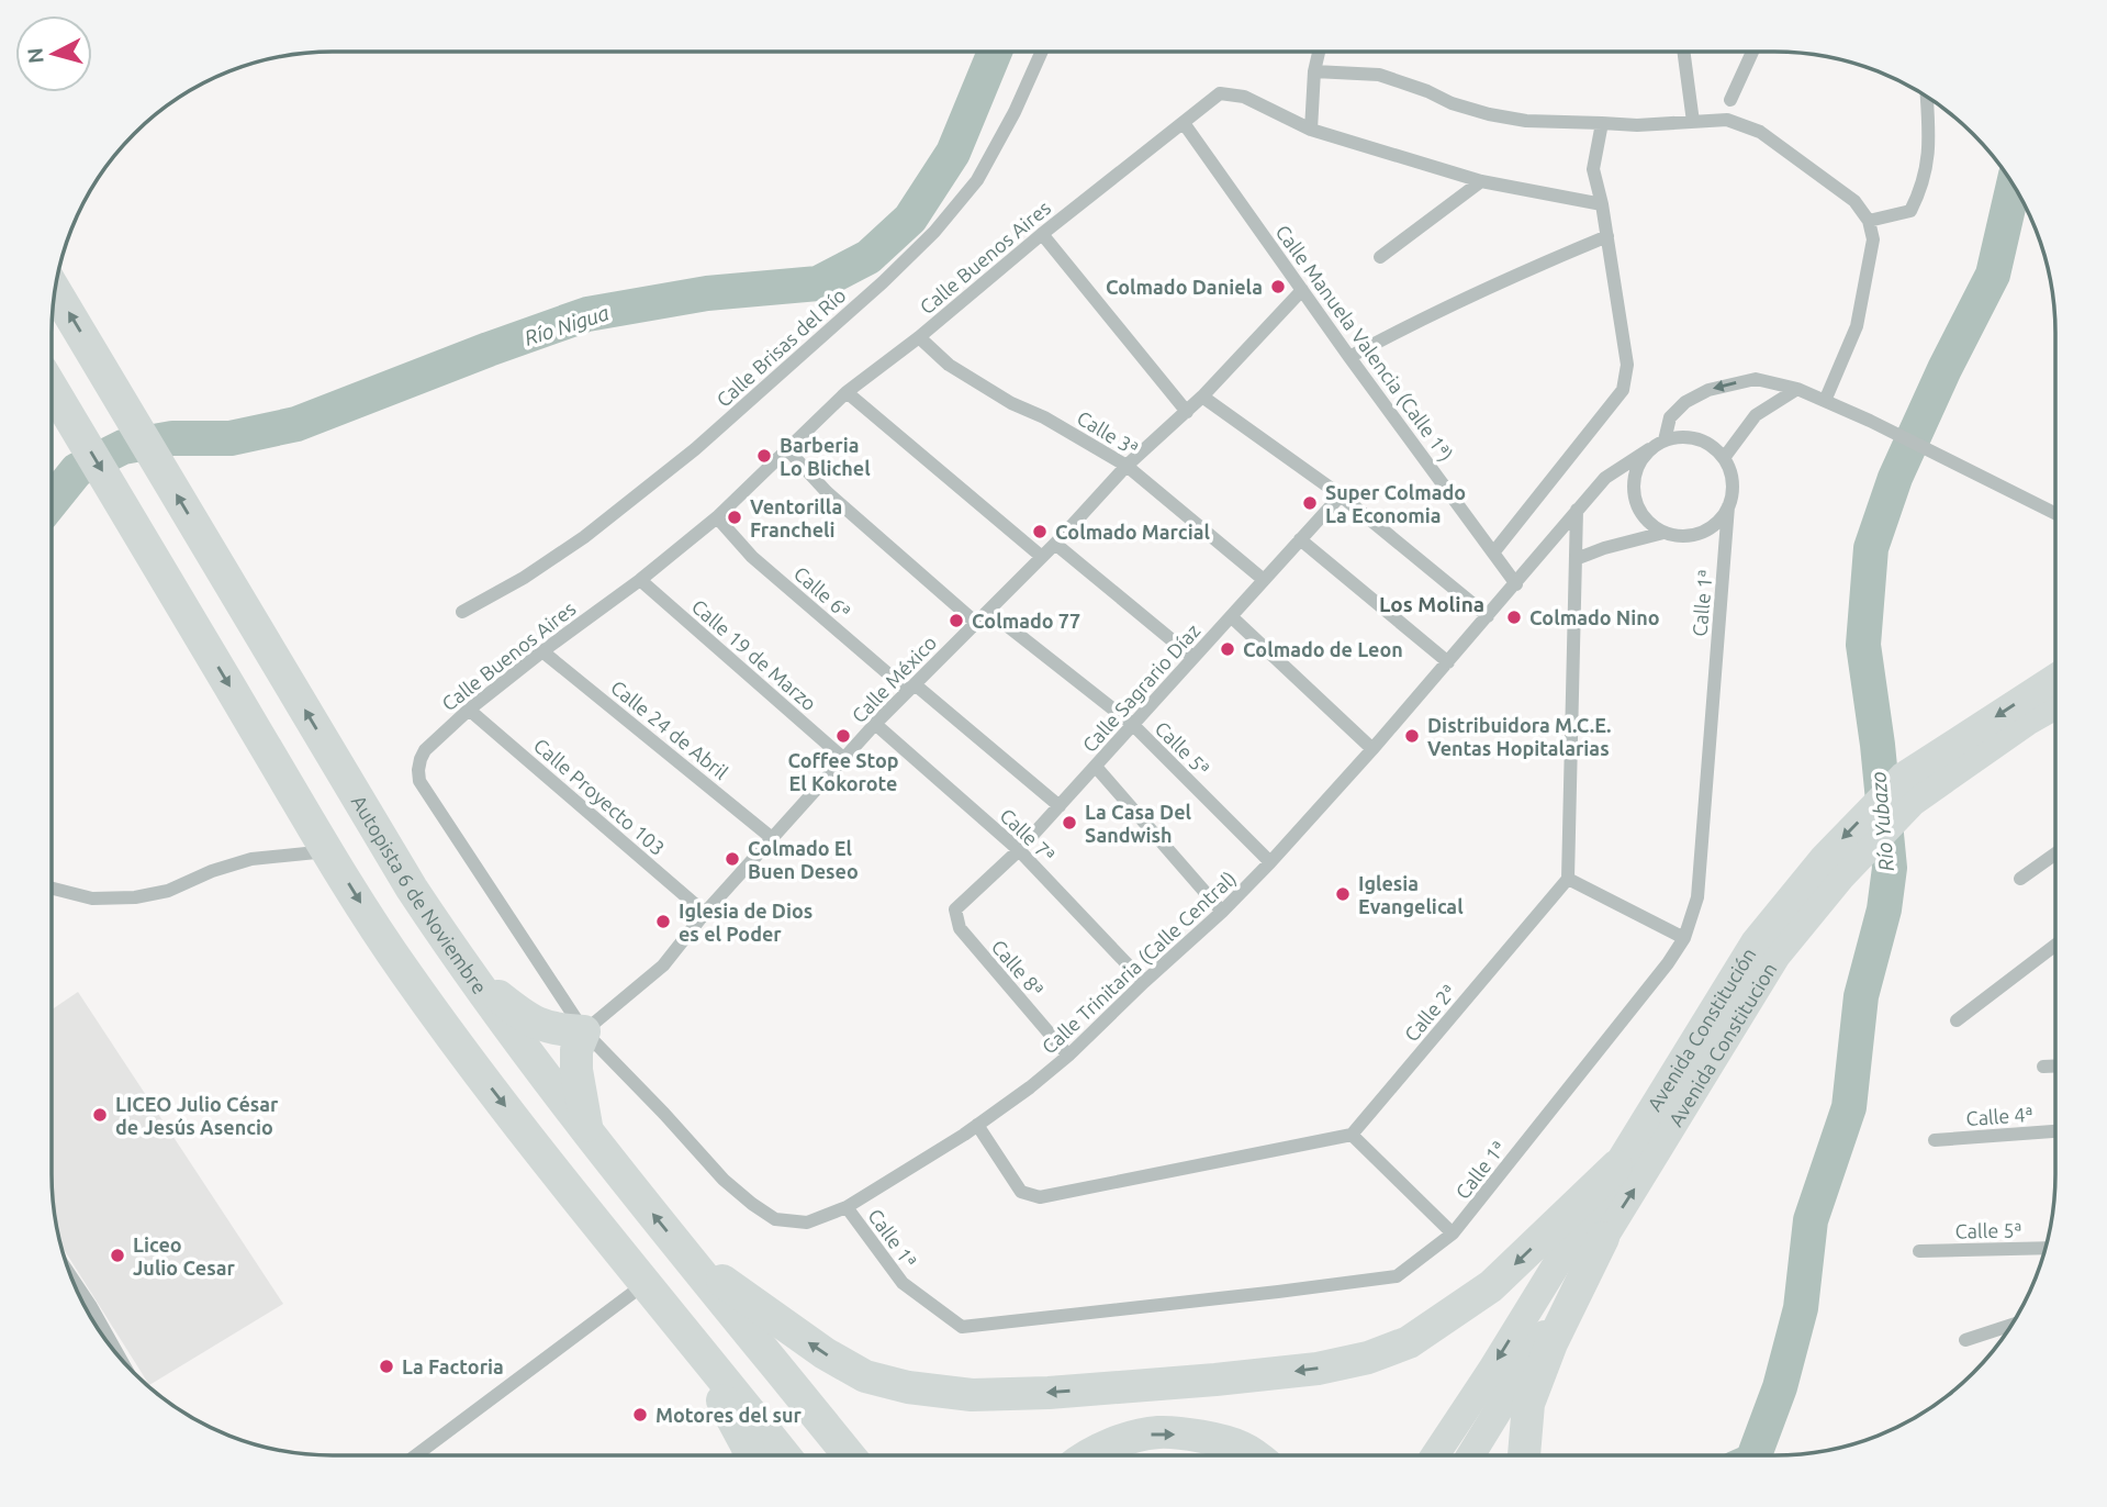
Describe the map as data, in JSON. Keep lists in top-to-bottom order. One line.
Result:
{"streets":{"highway":["Autopista 6 de Noviembre"],"main road":["Avenida Constitución","Avenida Constitucion"],"street":["Calle Buenos Aires","Calle Manuela Valencia (Calle 1ª)","Calle Brisas del Río","Calle 3ª","Calle 6ª","Calle 1ª","Calle 19 de Marzo","Calle México","Calle Sagrario Díaz","Calle 24 de Abril","Calle 5ª","Calle Proyecto 103","Calle 7ª","Calle Trinitaria (Calle Central)","Calle 8ª","Calle 2ª","Calle 4ª"]},"crossings":[["Calle Buenos Aires","Calle Manuela Valencia (Calle 1ª)"],["Calle Buenos Aires","Calle 3ª"],["Calle Buenos Aires","Calle 6ª"],["Calle Buenos Aires","Calle 19 de Marzo"],["Calle Buenos Aires","Calle México"],["Calle Buenos Aires","Calle 24 de Abril"],["Calle Buenos Aires","Calle Proyecto 103"],["Calle Buenos Aires","Calle Trinitaria (Calle Central)"],["Calle Manuela Valencia (Calle 1ª)","Calle México"],["Calle Manuela Valencia (Calle 1ª)","Calle Trinitaria (Calle Central)"],["Calle 3ª","Calle México"],["Calle 3ª","Calle Sagrario Díaz"],["Calle 6ª","Calle México"],["Calle 6ª","Calle Sagrario Díaz"],["Calle 1ª","Calle Trinitaria (Calle Central)"],["Calle 19 de Marzo","Calle México"],["Calle México","Calle 24 de Abril"],["Calle México","Calle 5ª"],["Calle México","Calle Proyecto 103"],["Calle México","Calle 7ª"],["Calle México","Calle Trinitaria (Calle Central)"],["Calle Sagrario Díaz","Calle 5ª"],["Calle Sagrario Díaz","Calle 7ª"],["Calle Sagrario Díaz","Calle 8ª"],["Calle 5ª","Calle Trinitaria (Calle Central)"],["Calle 7ª","Calle Trinitaria (Calle Central)"],["Calle Trinitaria (Calle Central)","Calle 8ª"],["Avenida Constitución","Avenida Constitucion"]],"one_way":["Avenida Constitución"],"districts":["Los Molina"],"water":["Río Nigua","Río Yubazo"],"places":["Colmado Daniela","Barberia Lo Blichel","Super Colmado La Economia","Ventorilla Francheli","Colmado Marcial","Colmado Nino","Colmado 77","Colmado de Leon","Coffee Stop El Kokorote","Distribuidora M.C.E. Ventas Hopitalarias","La Casa Del Sandwish","Colmado El Buen Deseo","Iglesia Evangelical","Iglesia de Dios es el Poder","LICEO Julio César de Jesús Asencio","Liceo Julio Cesar","La Factoria","Motores del sur"],"north":"left"}
